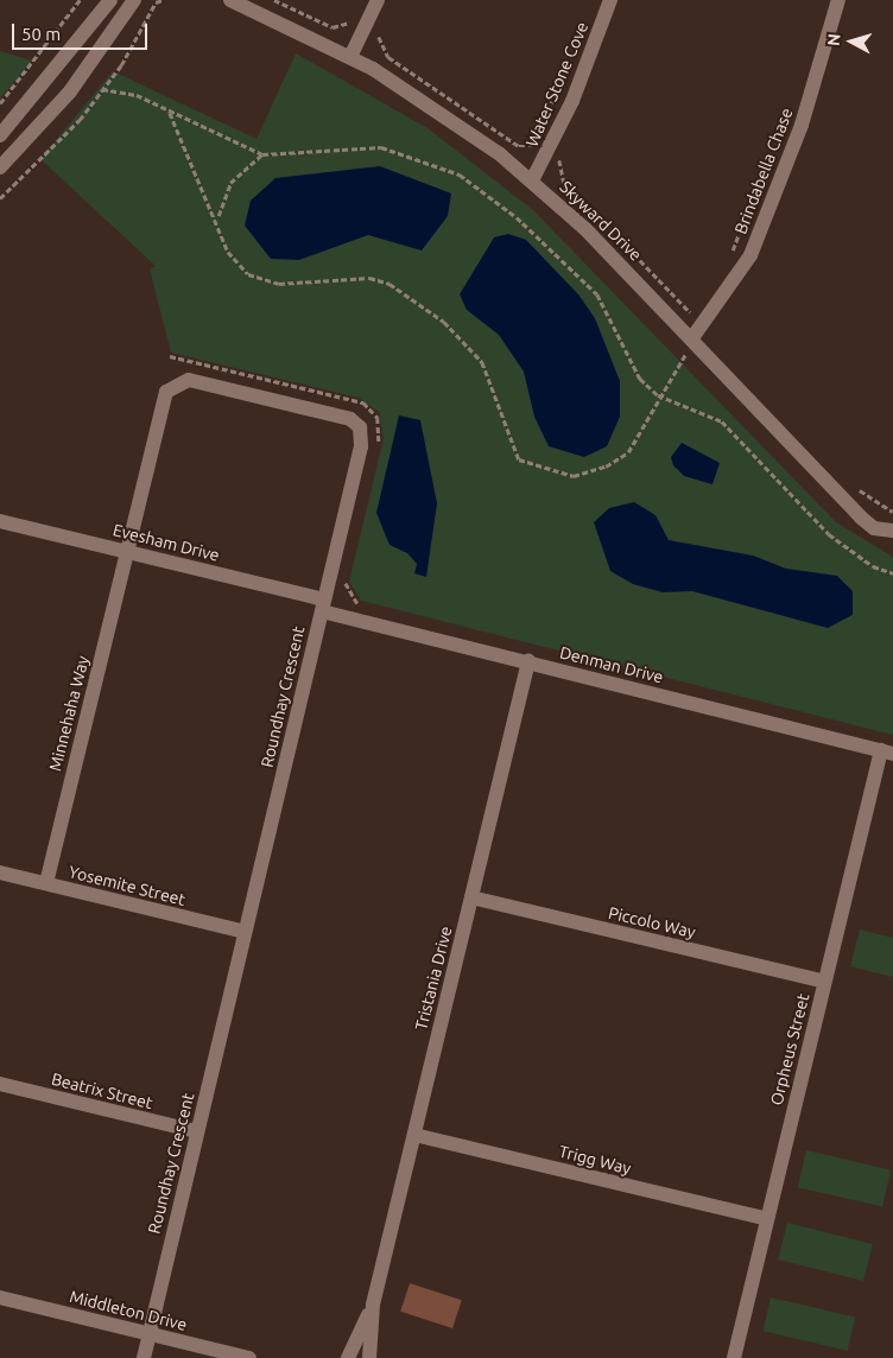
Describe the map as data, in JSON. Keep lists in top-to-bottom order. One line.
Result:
{"streets":{"street":["Water Stone Cove","Brindabella Chase","Skyward Drive","Evesham Drive","Denman Drive","Roundhay Crescent","Minnehaha Way","Yosemite Street","Piccolo Way","Tristania Drive","Orpheus Street","Beatrix Street","Trigg Way","Middleton Drive"]},"crossings":[["Water Stone Cove","Skyward Drive"],["Brindabella Chase","Skyward Drive"],["Evesham Drive","Denman Drive"],["Evesham Drive","Roundhay Crescent"],["Evesham Drive","Minnehaha Way"],["Denman Drive","Roundhay Crescent"],["Denman Drive","Tristania Drive"],["Denman Drive","Orpheus Street"],["Roundhay Crescent","Minnehaha Way"],["Roundhay Crescent","Yosemite Street"],["Roundhay Crescent","Beatrix Street"],["Roundhay Crescent","Middleton Drive"],["Minnehaha Way","Yosemite Street"],["Piccolo Way","Tristania Drive"],["Piccolo Way","Orpheus Street"],["Tristania Drive","Trigg Way"],["Orpheus Street","Trigg Way"]],"scale_bar":"50 m","north":"left"}
